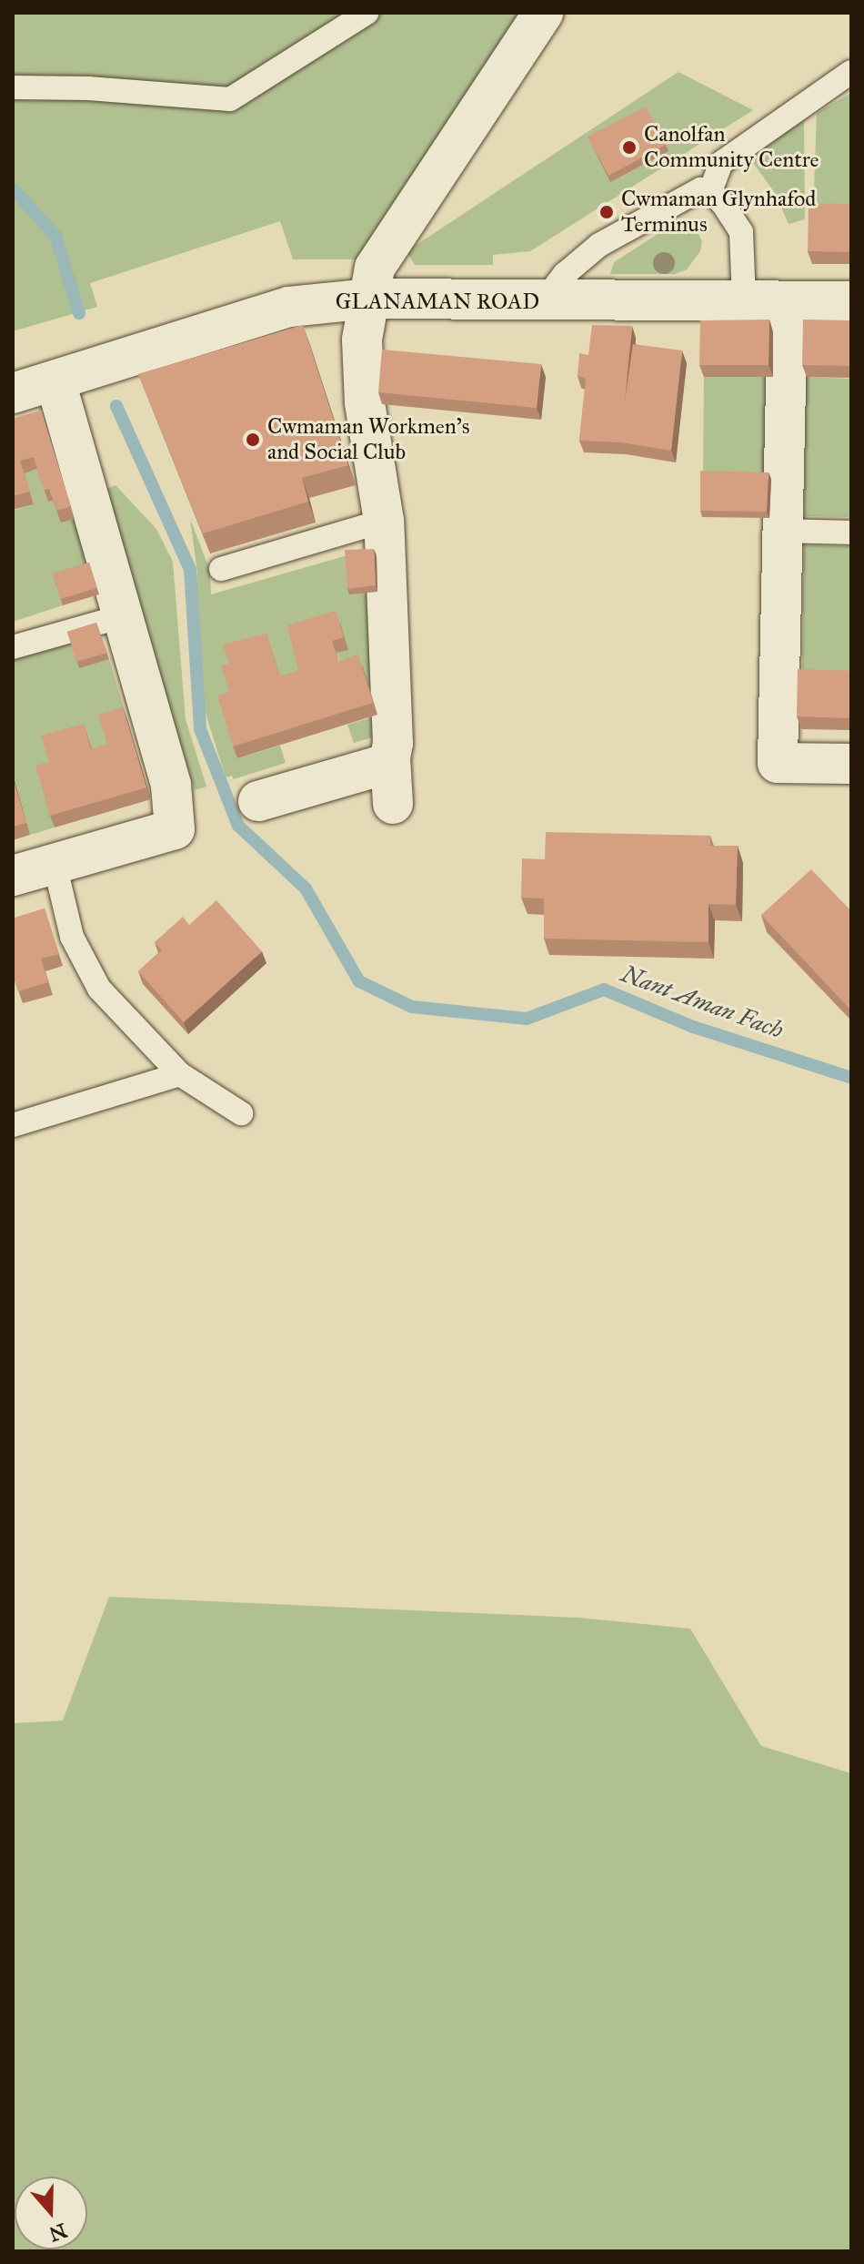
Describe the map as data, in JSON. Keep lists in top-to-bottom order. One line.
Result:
{"streets":{"street":["GLANAMAN ROAD"]},"water":["Nant Aman Fach"],"places":["Canolfan Community Centre","Cwmaman Glynhafod Terminus","Cwmaman Workmen’s and Social Club"],"north":"bottom"}
